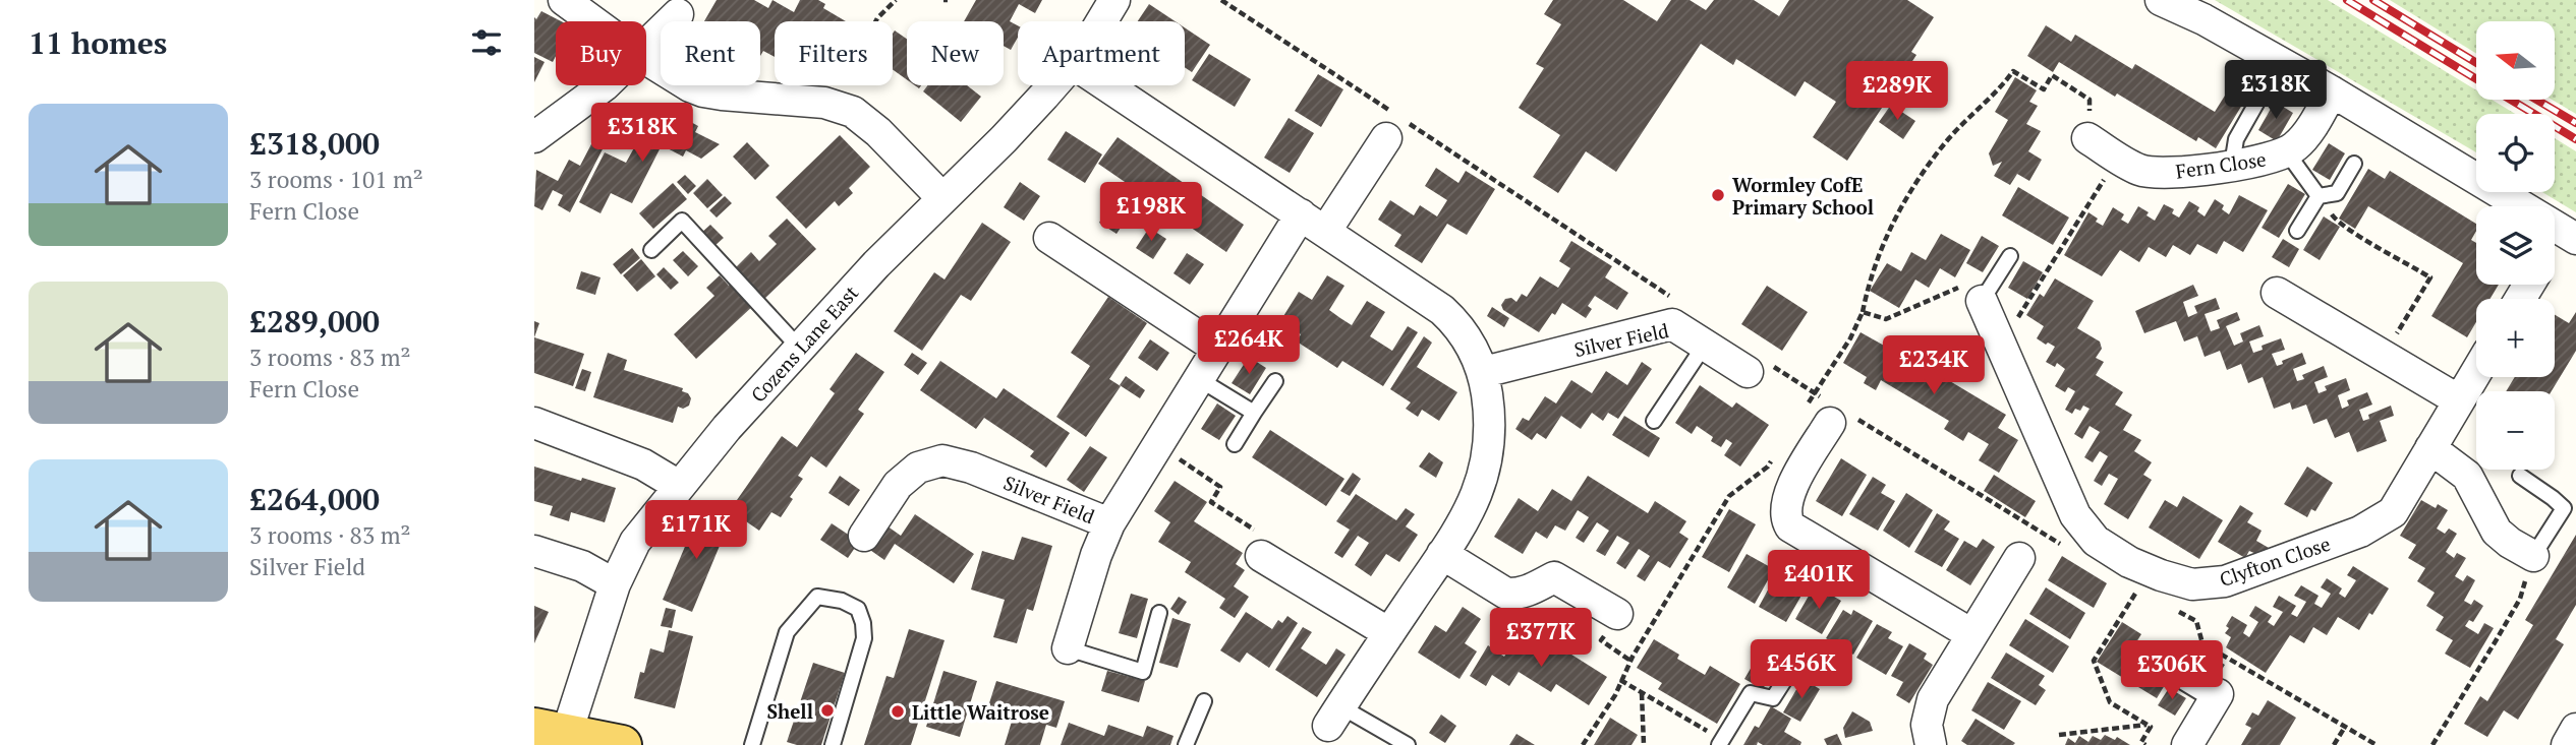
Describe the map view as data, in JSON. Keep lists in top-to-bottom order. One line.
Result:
{"streets":{"street":["Fern Close","Silver Field","Cozens Lane East","Clyfton Close"]},"places":["Wormley CofE Primary School","Shell","Little Waitrose"],"north":"left","page":{"heading":"11 homes","map_buttons":["+","−"],"chip":["Buy","Rent","Filters","New","Apartment"],"price":["£318K","£289K","£318K","£198K","£264K","£234K","£171K","£401K","£377K","£456K","£306K"],"list":[{"name":"£318,000","note":"3 rooms · 101 m² · Fern Close"},{"name":"£289,000","note":"3 rooms · 83 m² · Fern Close"},{"name":"£264,000","note":"3 rooms · 83 m² · Silver Field"}]}}
